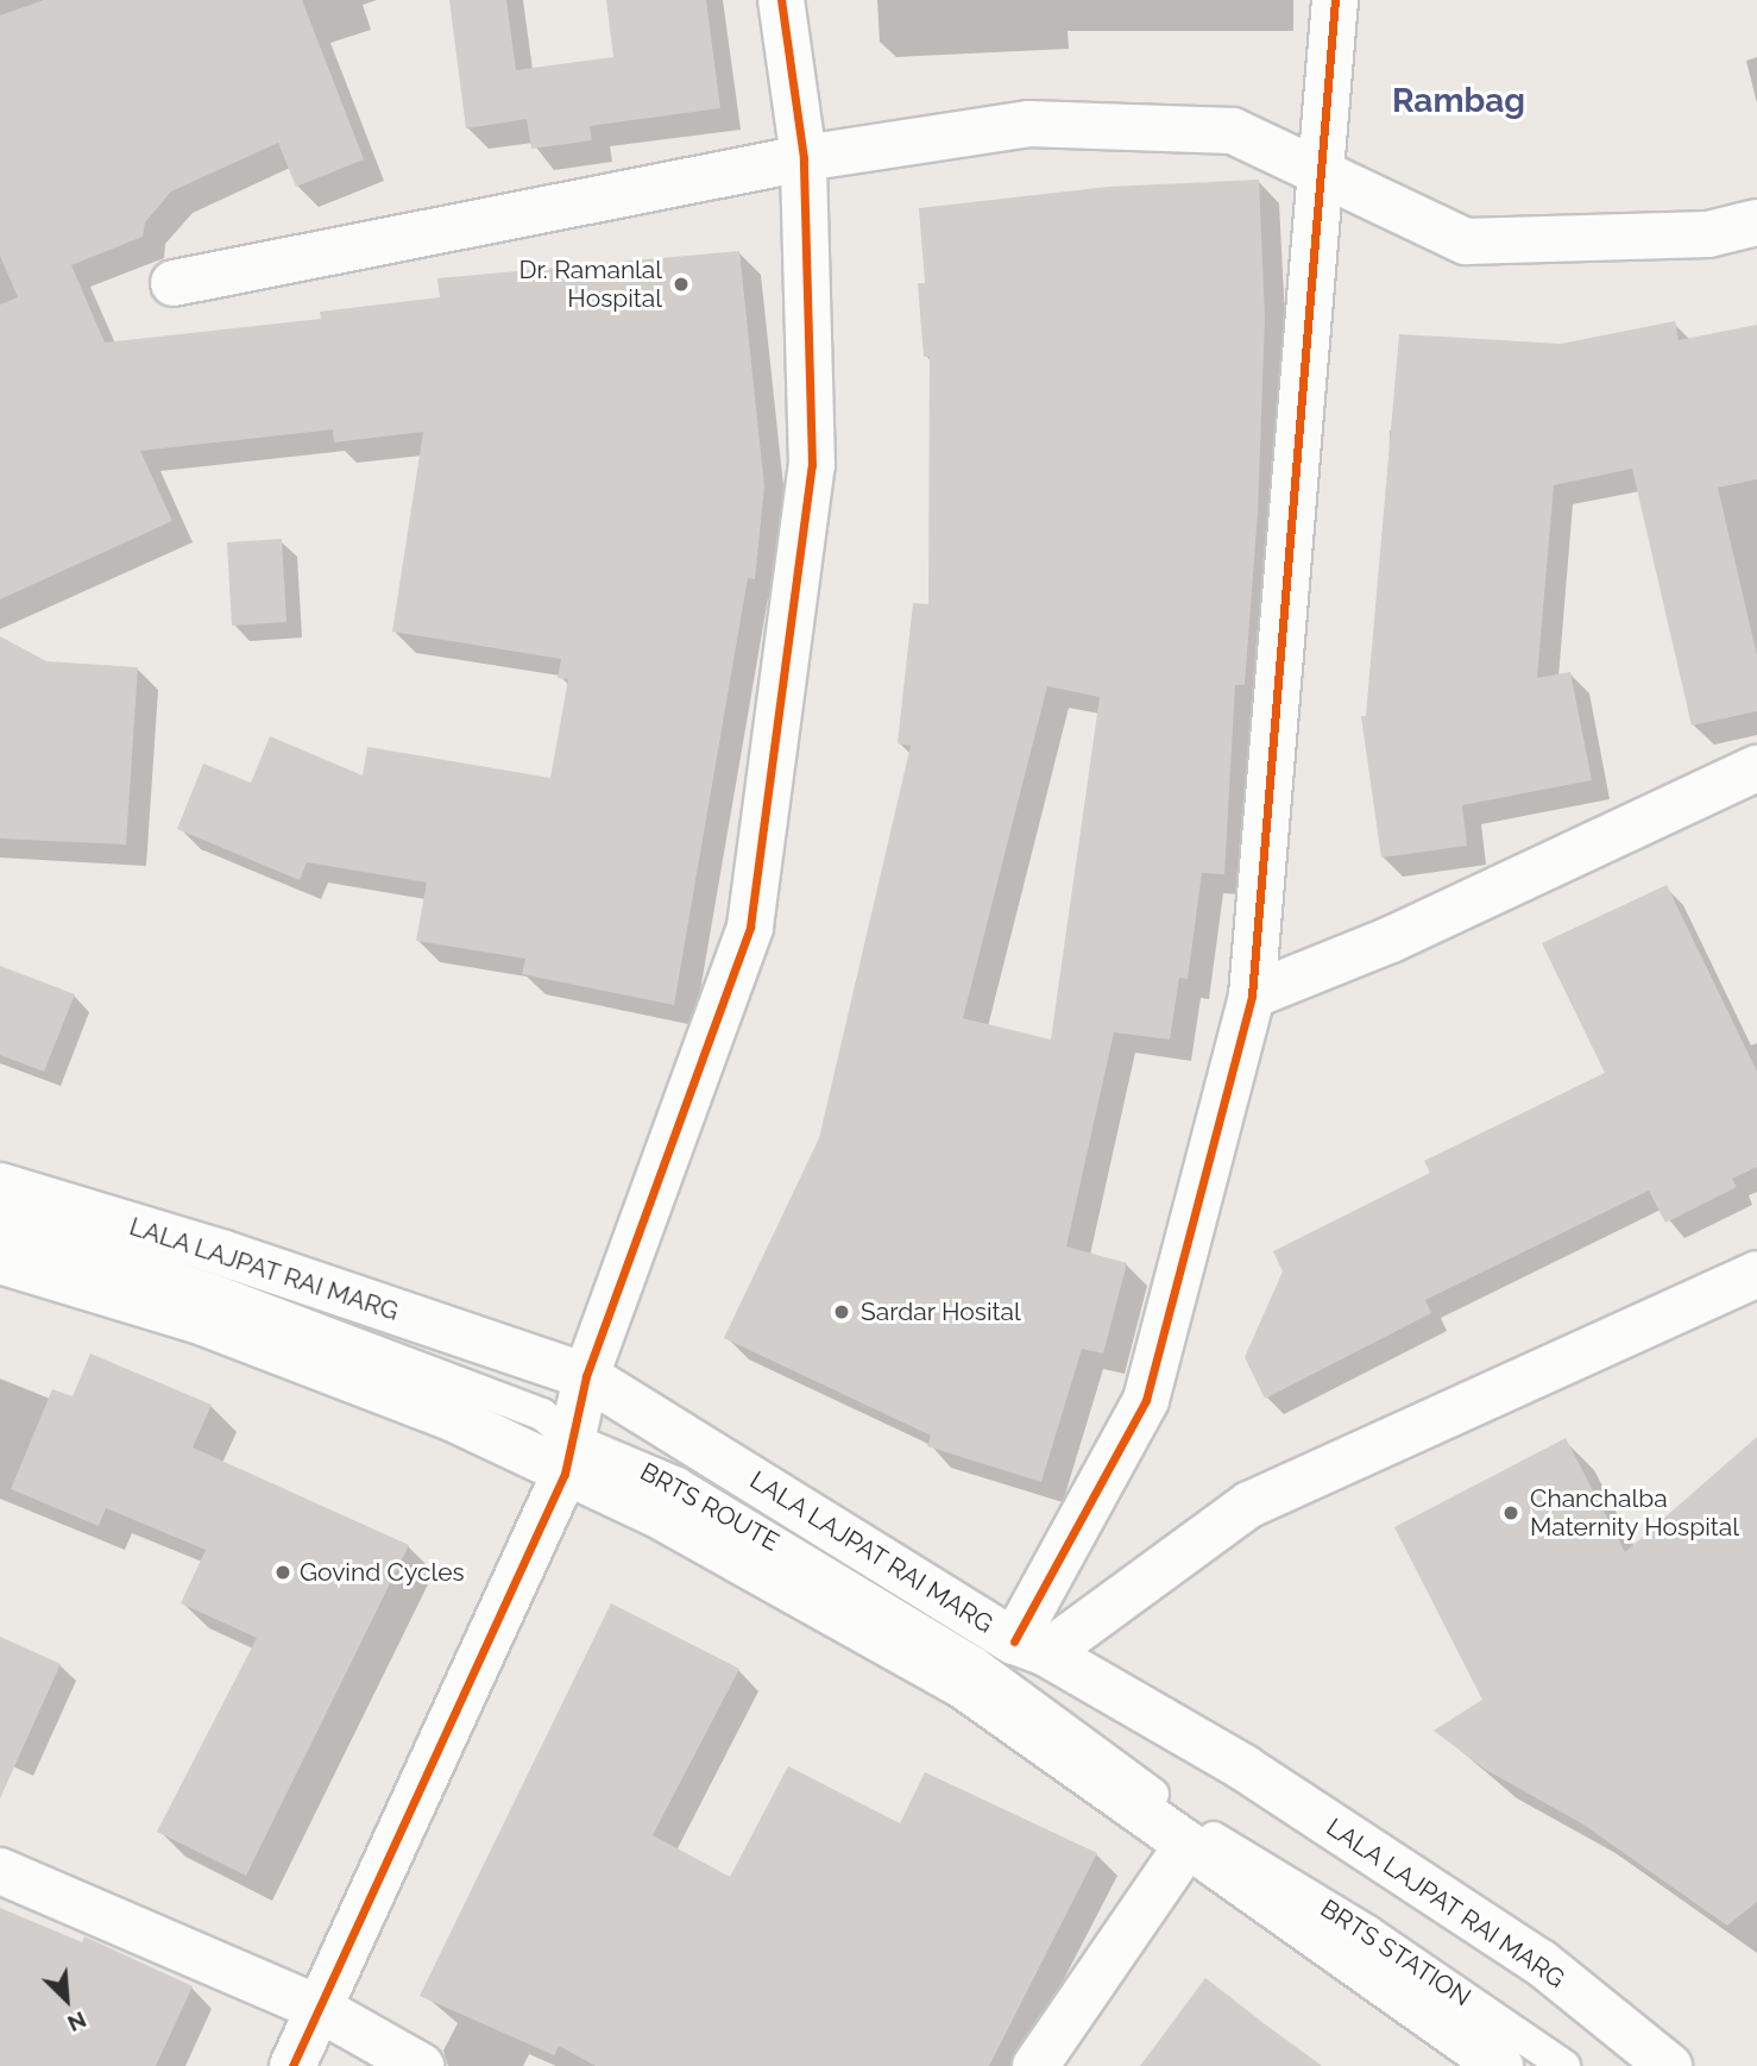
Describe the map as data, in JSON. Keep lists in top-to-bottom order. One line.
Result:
{"streets":{"street":["LALA LAJPAT RAI MARG"],"lane":["BRTS STATION"]},"districts":["Rambag"],"places":["Dr. Ramanlal Hospital","Sardar Hosital","Chanchalba Maternity Hospital","Govind Cycles"],"north":"bottom right"}
